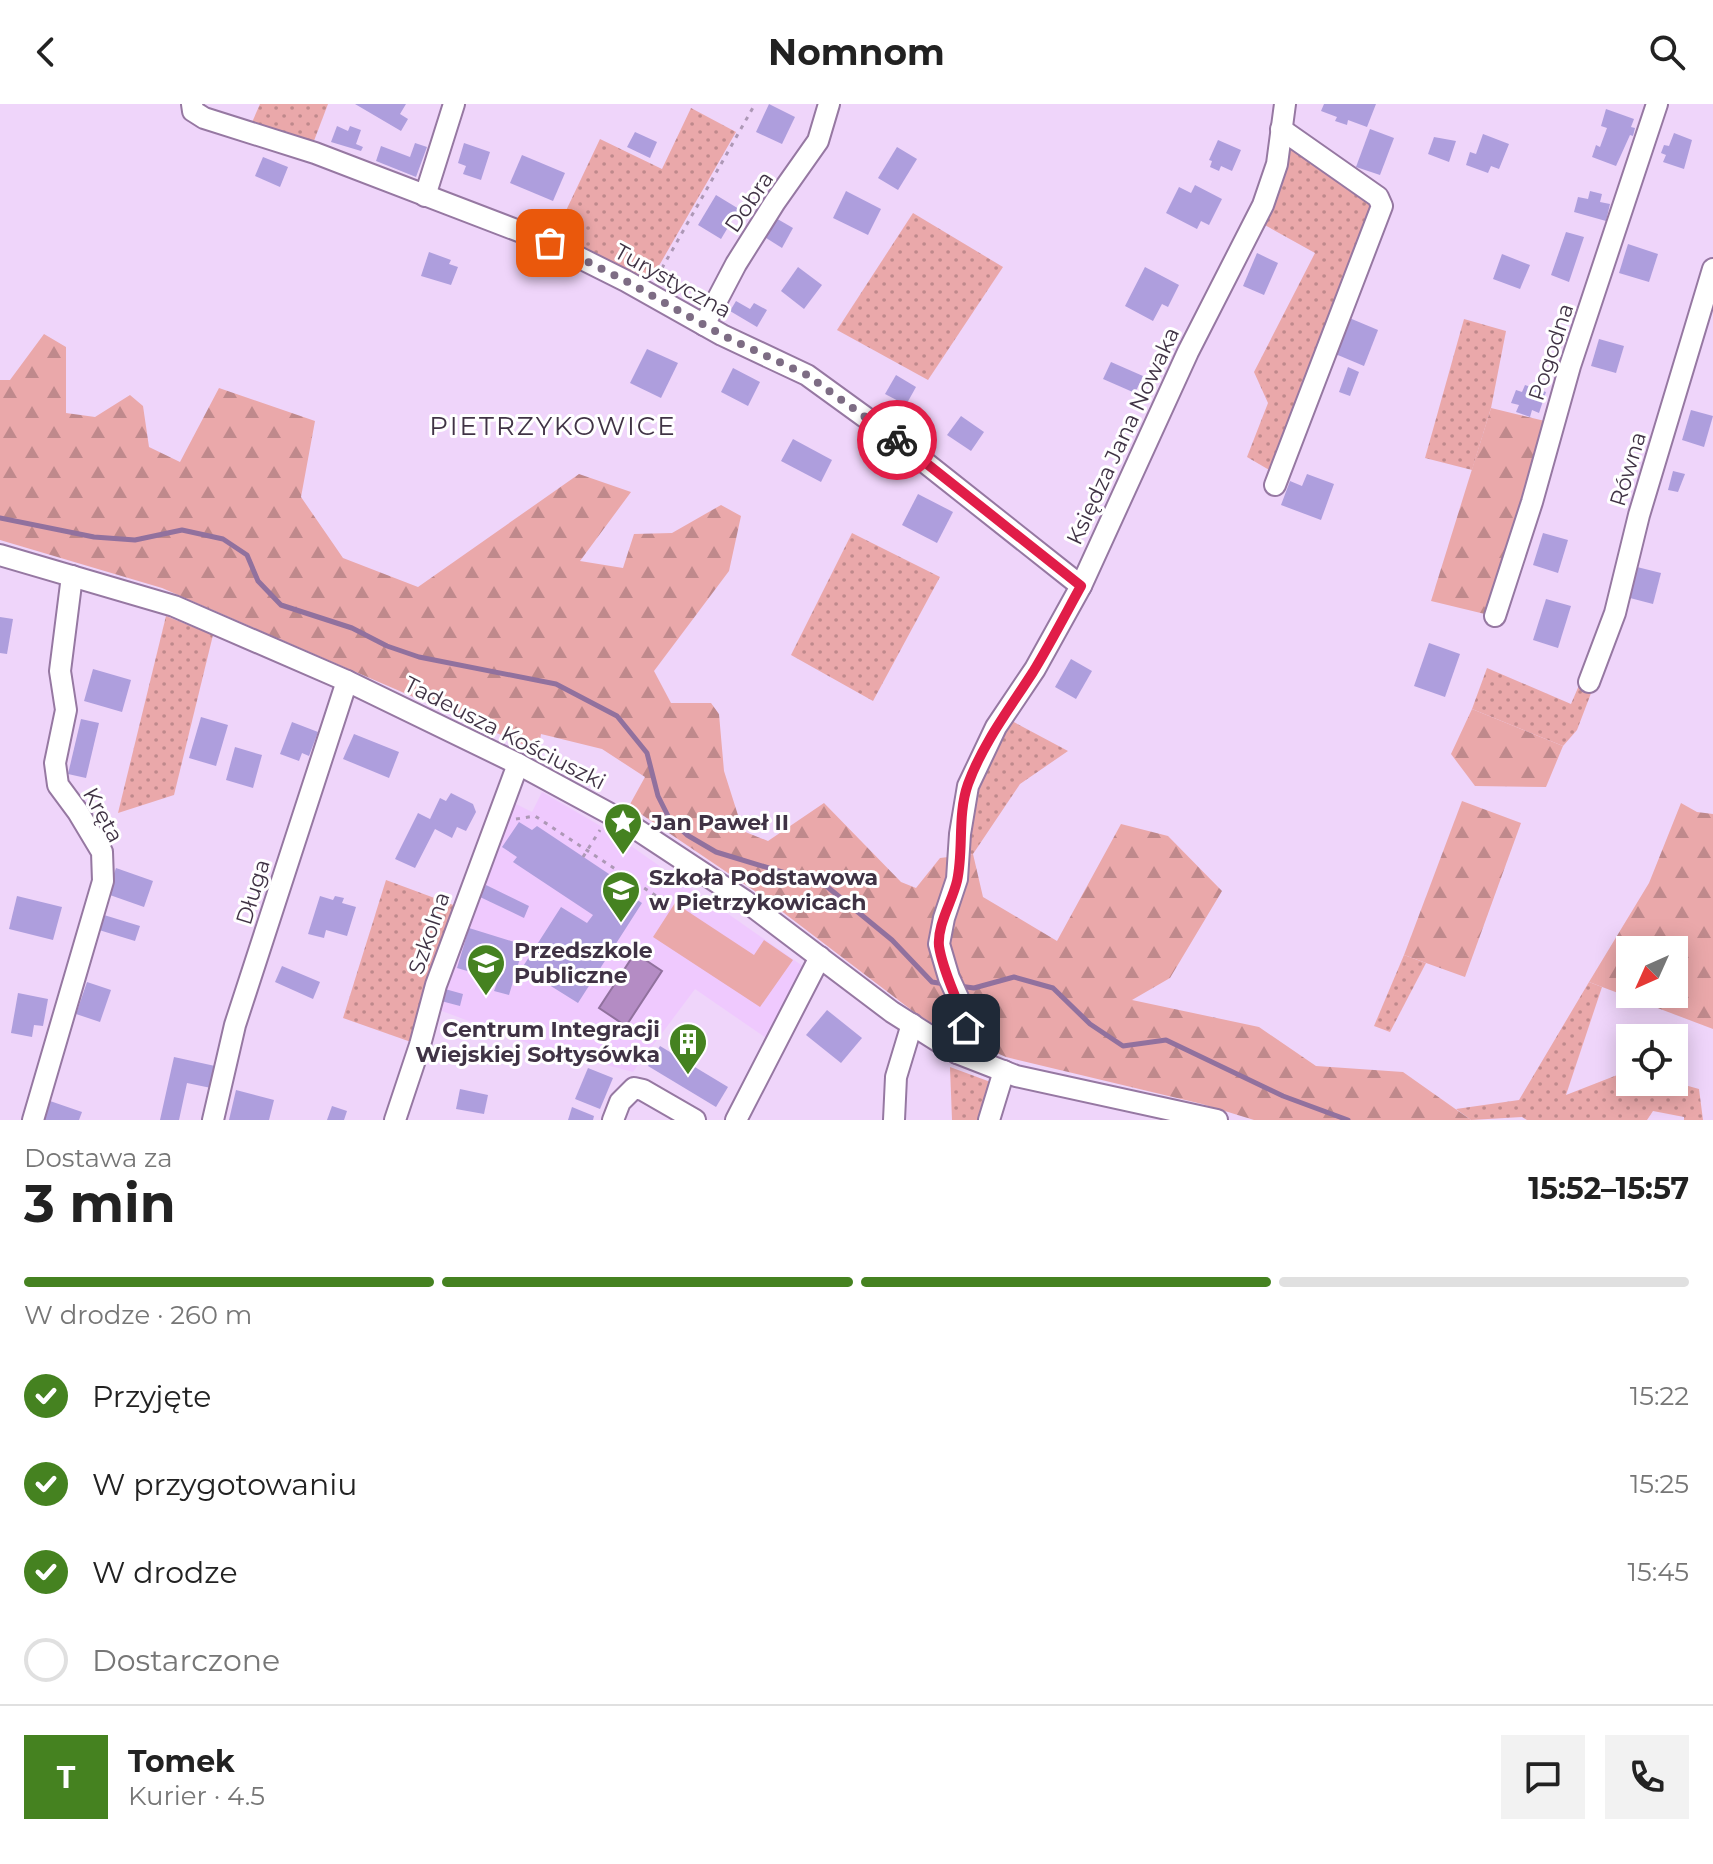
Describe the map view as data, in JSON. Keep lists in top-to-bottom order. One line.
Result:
{"streets":{"street":["Dobra","Turystyczna","Pogodna","Księdza Jana Nowaka","Równa","Tadeusza Kościuszki","Kręta","Długa","Szkolna"]},"crossings":[["Dobra","Turystyczna"],["Turystyczna","Księdza Jana Nowaka"],["Księdza Jana Nowaka","Tadeusza Kościuszki"],["Tadeusza Kościuszki","Kręta"],["Tadeusza Kościuszki","Długa"],["Tadeusza Kościuszki","Szkolna"]],"districts":["PIETRZYKOWICE"],"places":{"place":["Jan Paweł II"],"school or university":["Szkoła Podstawowa w Pietrzykowicach","Przedszkole Publiczne"],"building":["Centrum Integracji Wiejskiej Sołtysówka"]},"north":"bottom left","page":{"header":"Nomnom","heading":["3 min","Dostawa za","15:52–15:57"],"panel":["Tomek","Kurier · 4.5"],"bar":"W drodze · 260 m","list":[["Przyjęte","15:22"],["W przygotowaniu","15:25"],["W drodze","15:45"],"Dostarczone"],"round":"T"}}
